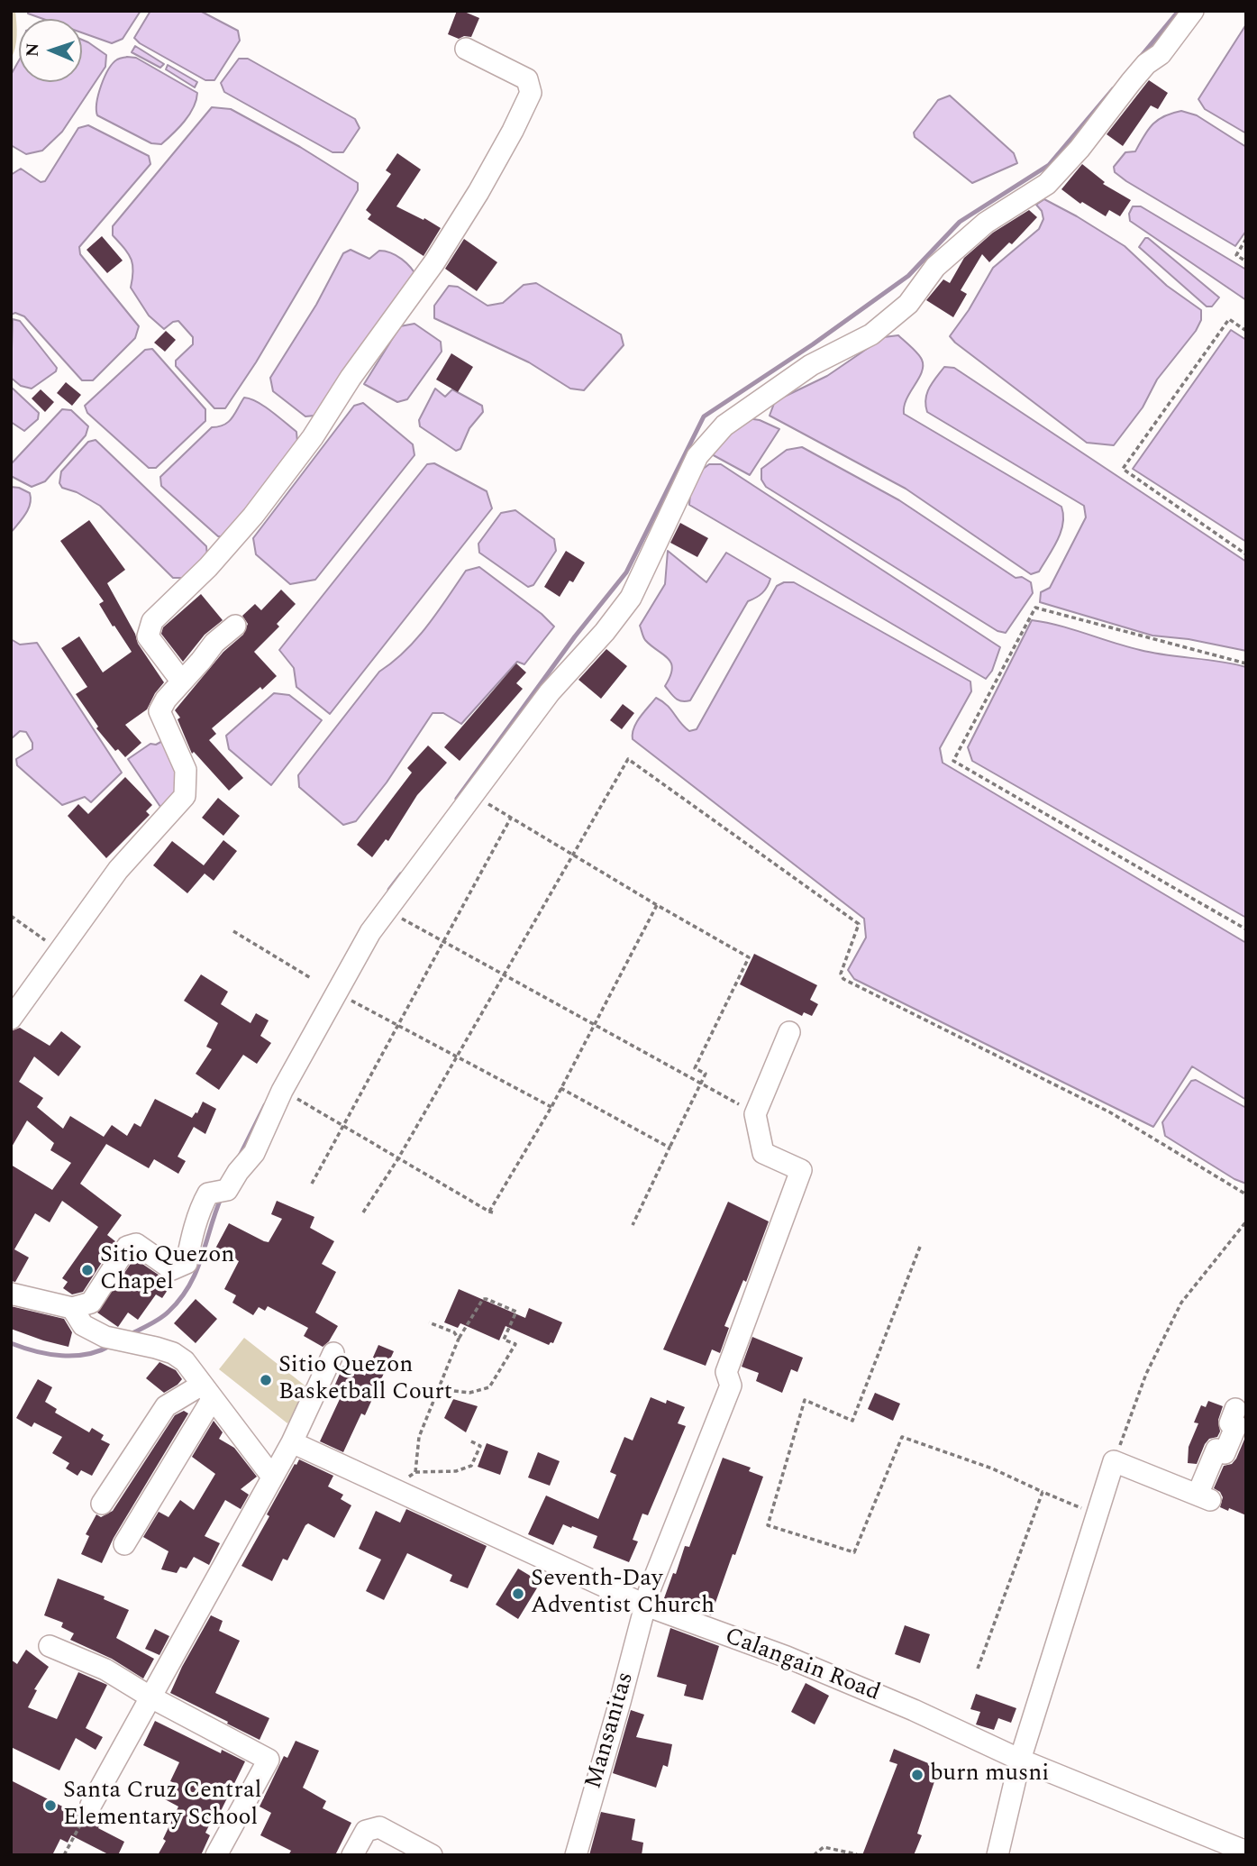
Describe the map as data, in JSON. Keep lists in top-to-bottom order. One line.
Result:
{"streets":{"street":["Calangain Road","Mansanitas"]},"crossings":[["Calangain Road","Mansanitas"]],"places":["Sitio Quezon Chapel","Sitio Quezon Basketball Court","Seventh-Day Adventist Church","burn musni","Santa Cruz Central Elementary School"],"north":"left"}
